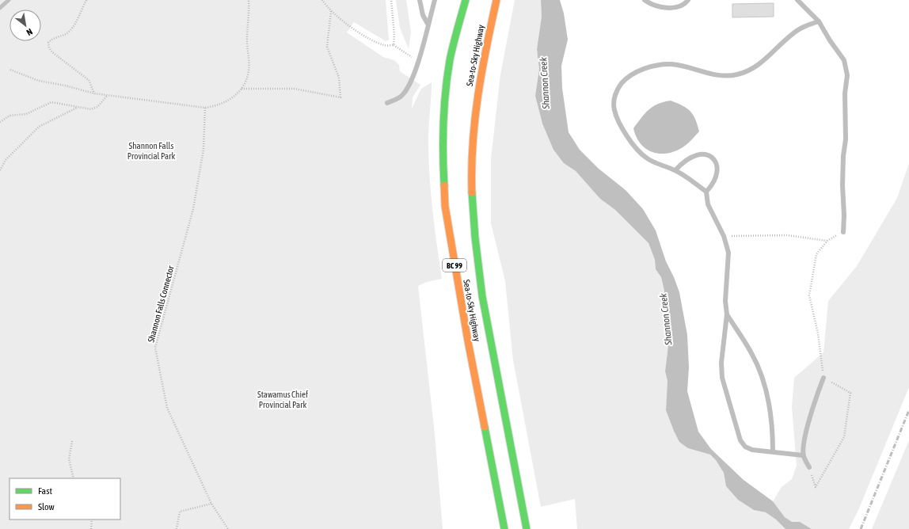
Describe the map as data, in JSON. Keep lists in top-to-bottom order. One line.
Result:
{"streets":{"highway":["Sea-to-Sky Highway","BC 99"],"path":["Shannon Falls Connector"]},"water":["Shannon Creek"],"parks":["Shannon Falls Provincial Park","Stawamus Chief Provincial Park"],"legend":["Fast","Slow"],"north":"bottom right"}
